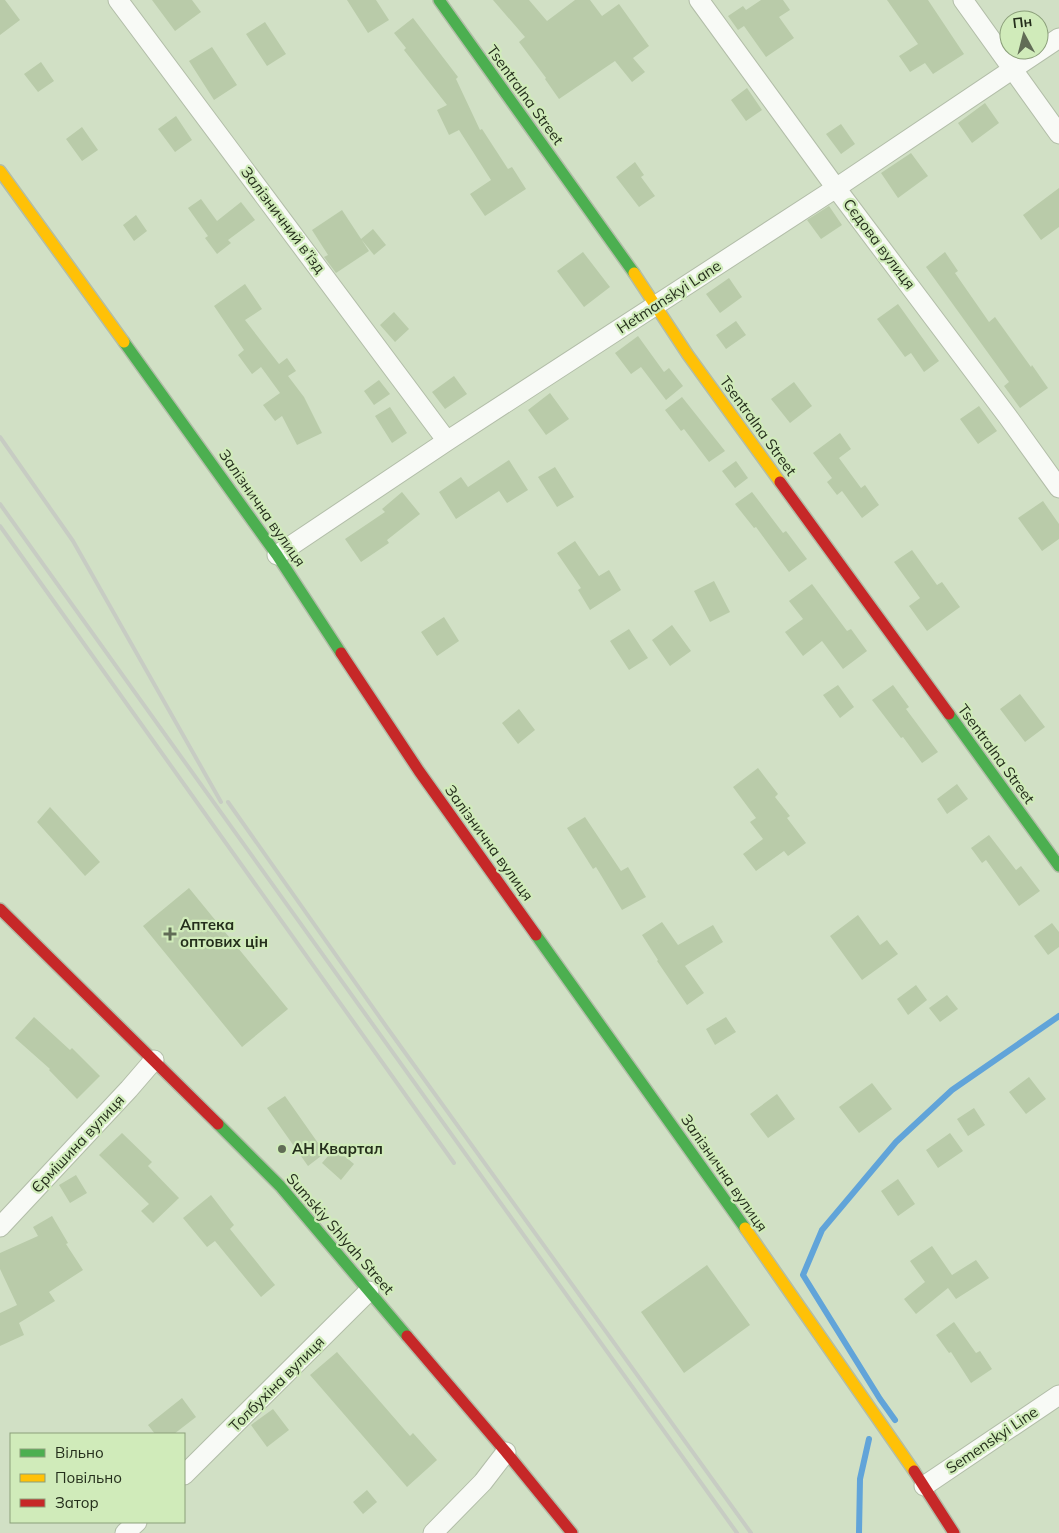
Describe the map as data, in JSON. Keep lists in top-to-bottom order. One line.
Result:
{"streets":{"street":["Tsentralna Street","Залізничний в’їзд","Сєдова вулиця","Hetmanskyi Lane","Залізнична вулиця","Єрмішина вулиця","Sumskiy Shlyah Street","Толбухіна вулиця","Semenskyi Line"]},"crossings":[["Tsentralna Street","Hetmanskyi Lane"],["Залізничний в’їзд","Hetmanskyi Lane"],["Сєдова вулиця","Hetmanskyi Lane"],["Hetmanskyi Lane","Залізнична вулиця"],["Залізнична вулиця","Semenskyi Line"],["Єрмішина вулиця","Sumskiy Shlyah Street"],["Sumskiy Shlyah Street","Толбухіна вулиця"]],"places":{"health":["Аптека оптових цін"],"other":["АН Квартал"]},"legend":["Вільно","Повільно","Затор"],"north":"top"}
